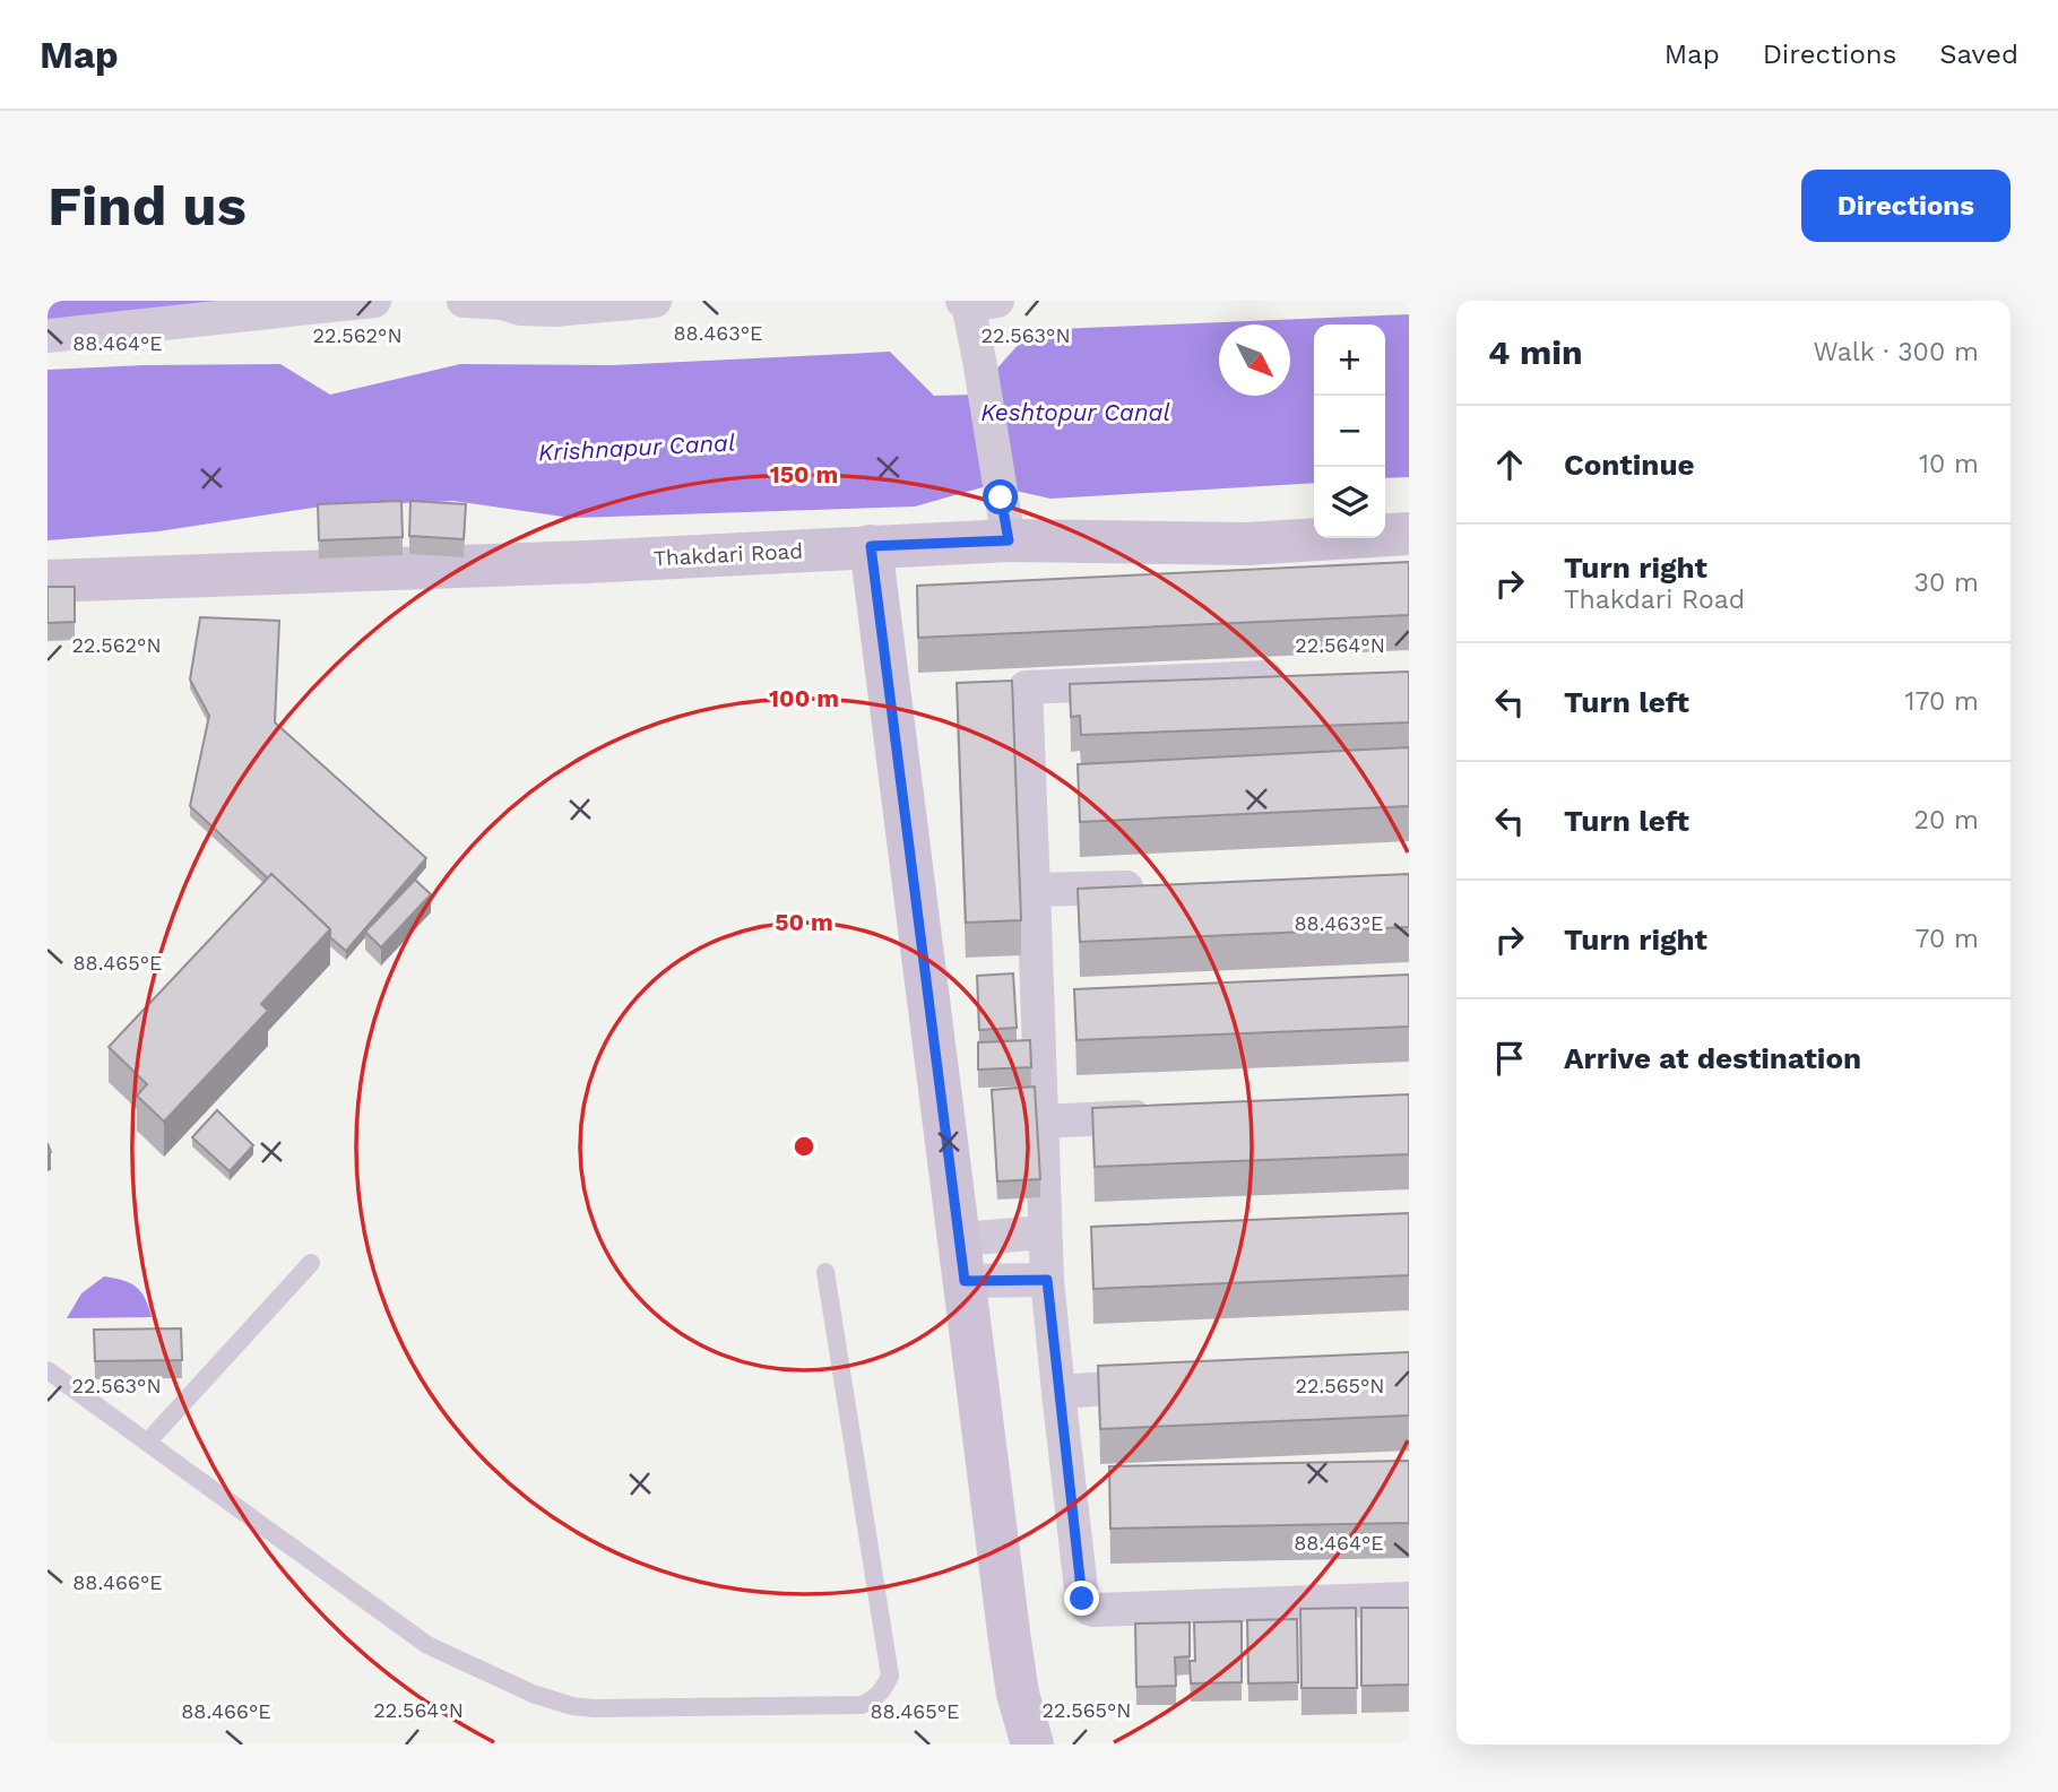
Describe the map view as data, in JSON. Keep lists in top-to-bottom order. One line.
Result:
{"streets":{"street":["Thakdari Road"]},"water":["Keshtopur Canal","Krishnapur Canal"],"north":"bottom right","page":{"header":"Map","nav":["Map","Directions","Saved"],"buttons":"Directions","title":"Find us","heading":["4 min","Walk · 300 m"],"map_buttons":["+","−"],"list":[["Continue","10 m"],["Turn right","Thakdari Road","30 m"],["Turn left","170 m"],["Turn left","20 m"],["Turn right","70 m"],"Arrive at destination"]},"coordinates":["88.463°E","22.562°N","22.563°N","88.464°E","22.564°N","88.465°E","22.565°N","88.466°E"],"rings":["150 m","100 m","50 m"]}
